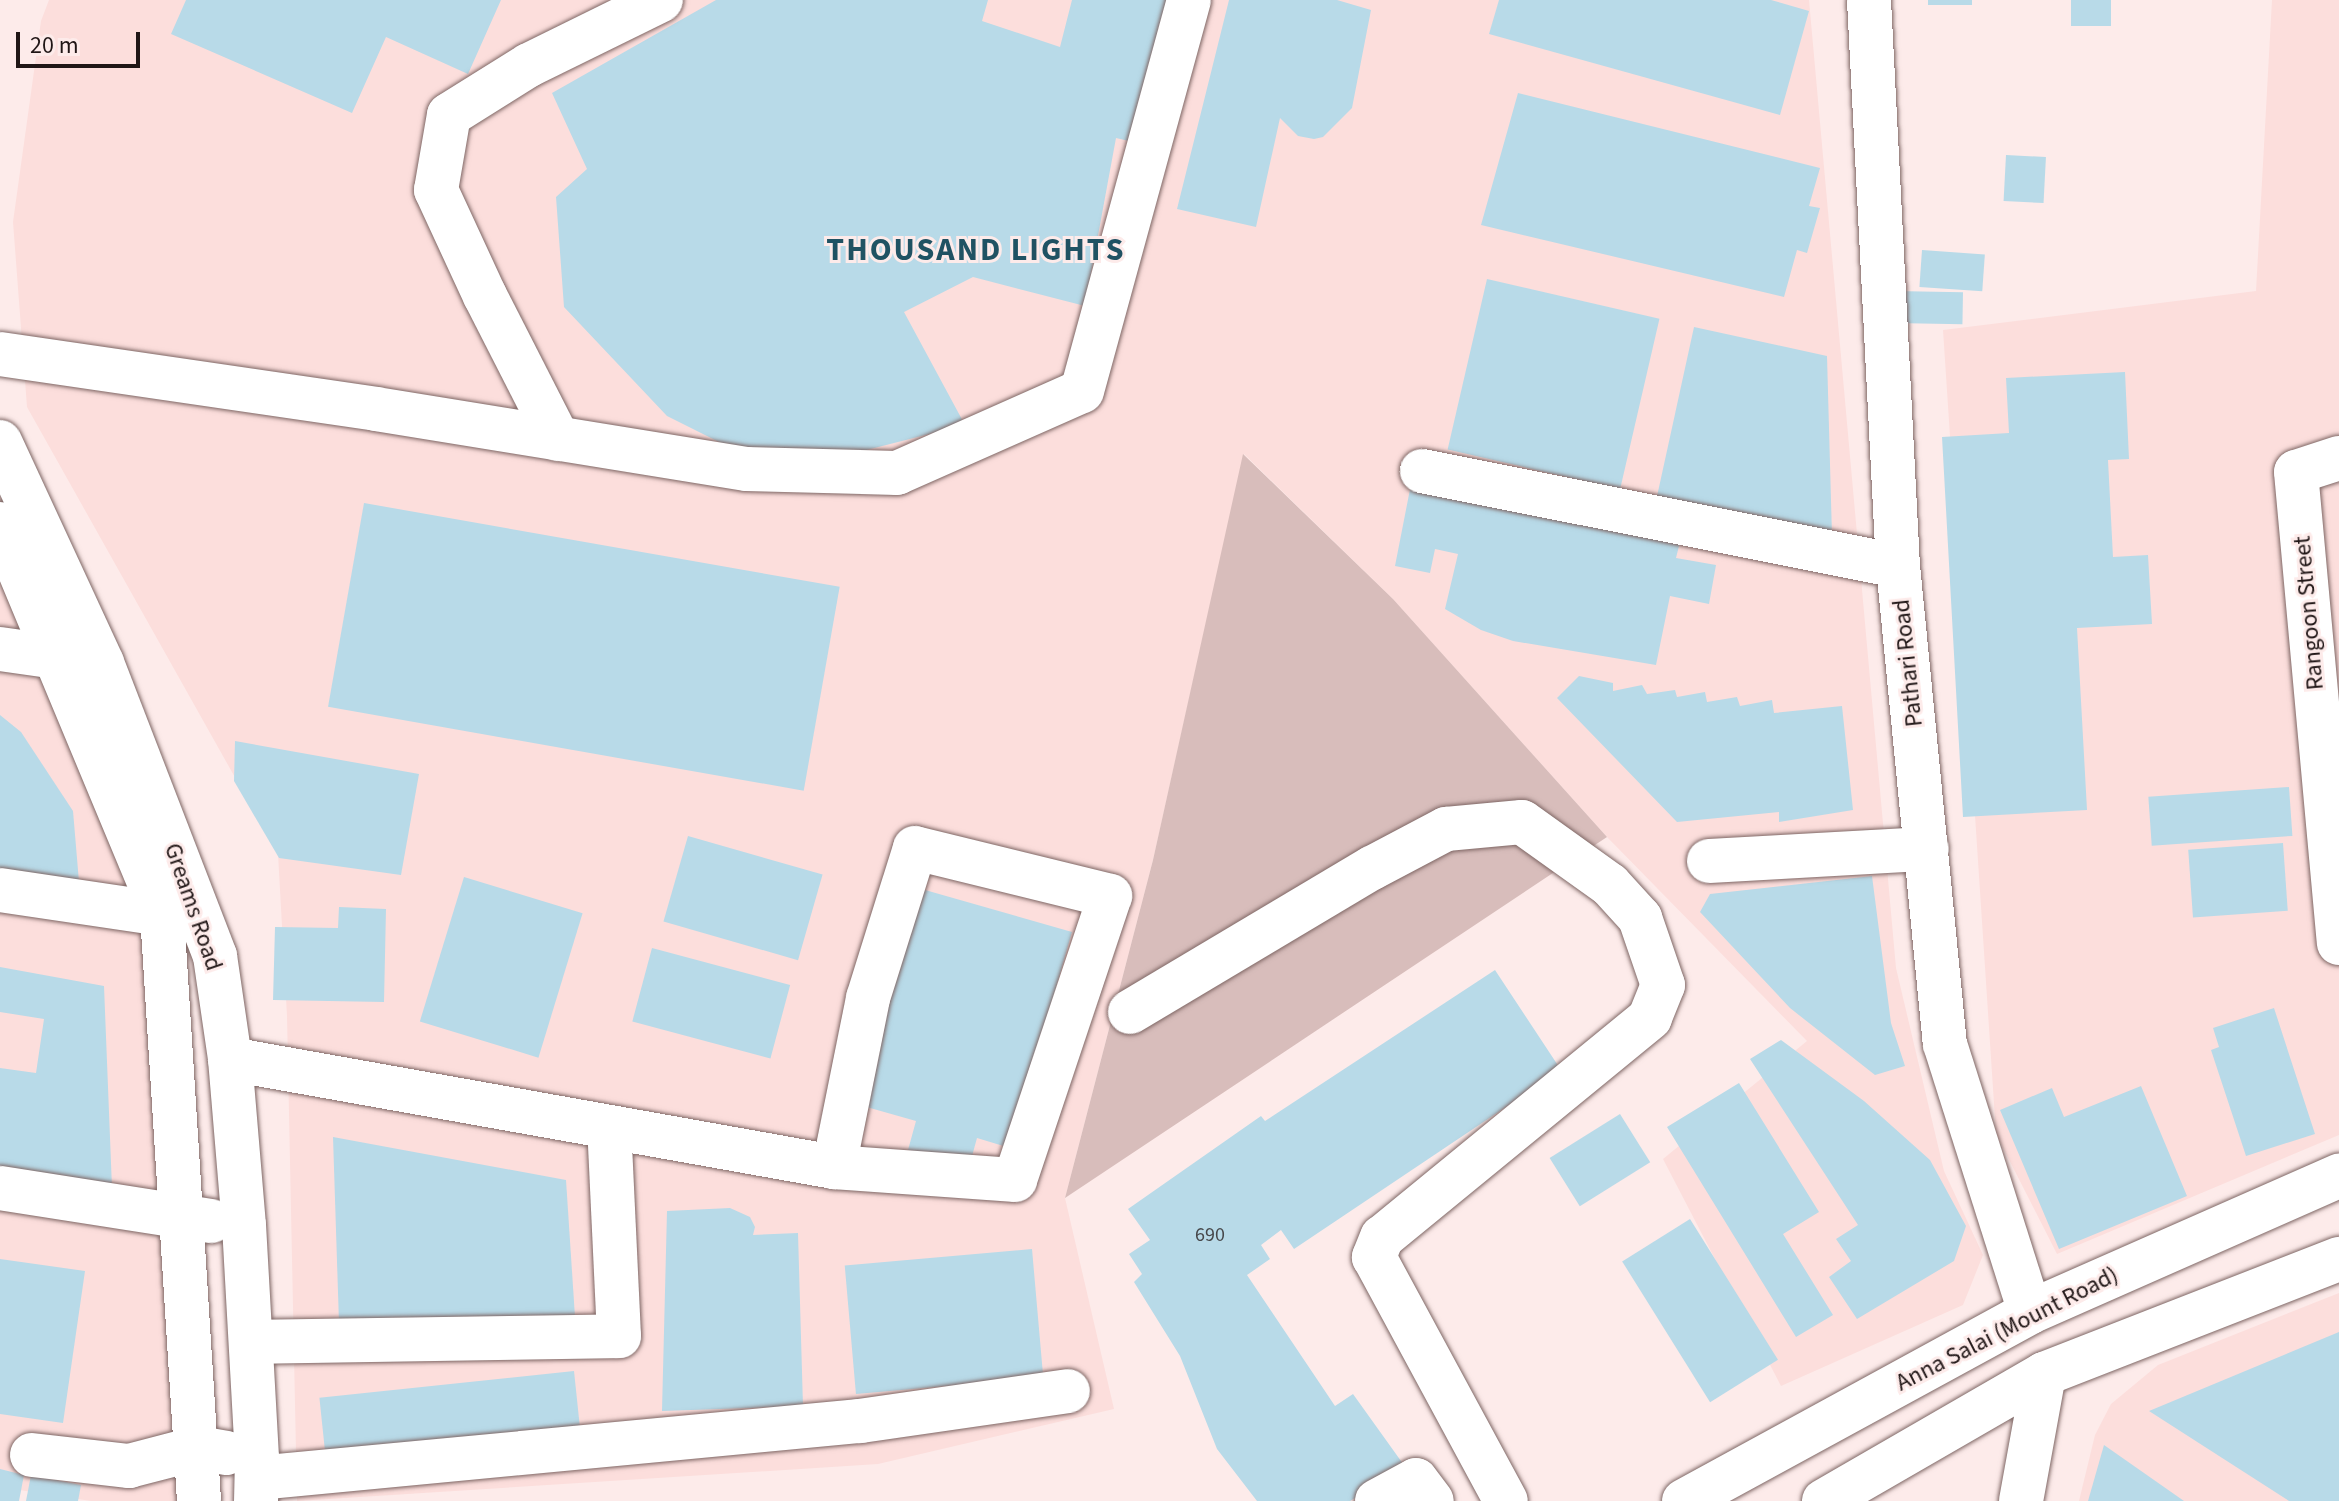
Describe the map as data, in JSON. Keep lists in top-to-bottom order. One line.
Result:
{"streets":{"street":["Rangoon Street","Pathari Road","Greams Road","Anna Salai (Mount Road)"]},"crossings":[["Pathari Road","Anna Salai (Mount Road)"]],"districts":["THOUSAND LIGHTS"],"house_numbers":["690"],"scale_bar":"20 m"}
